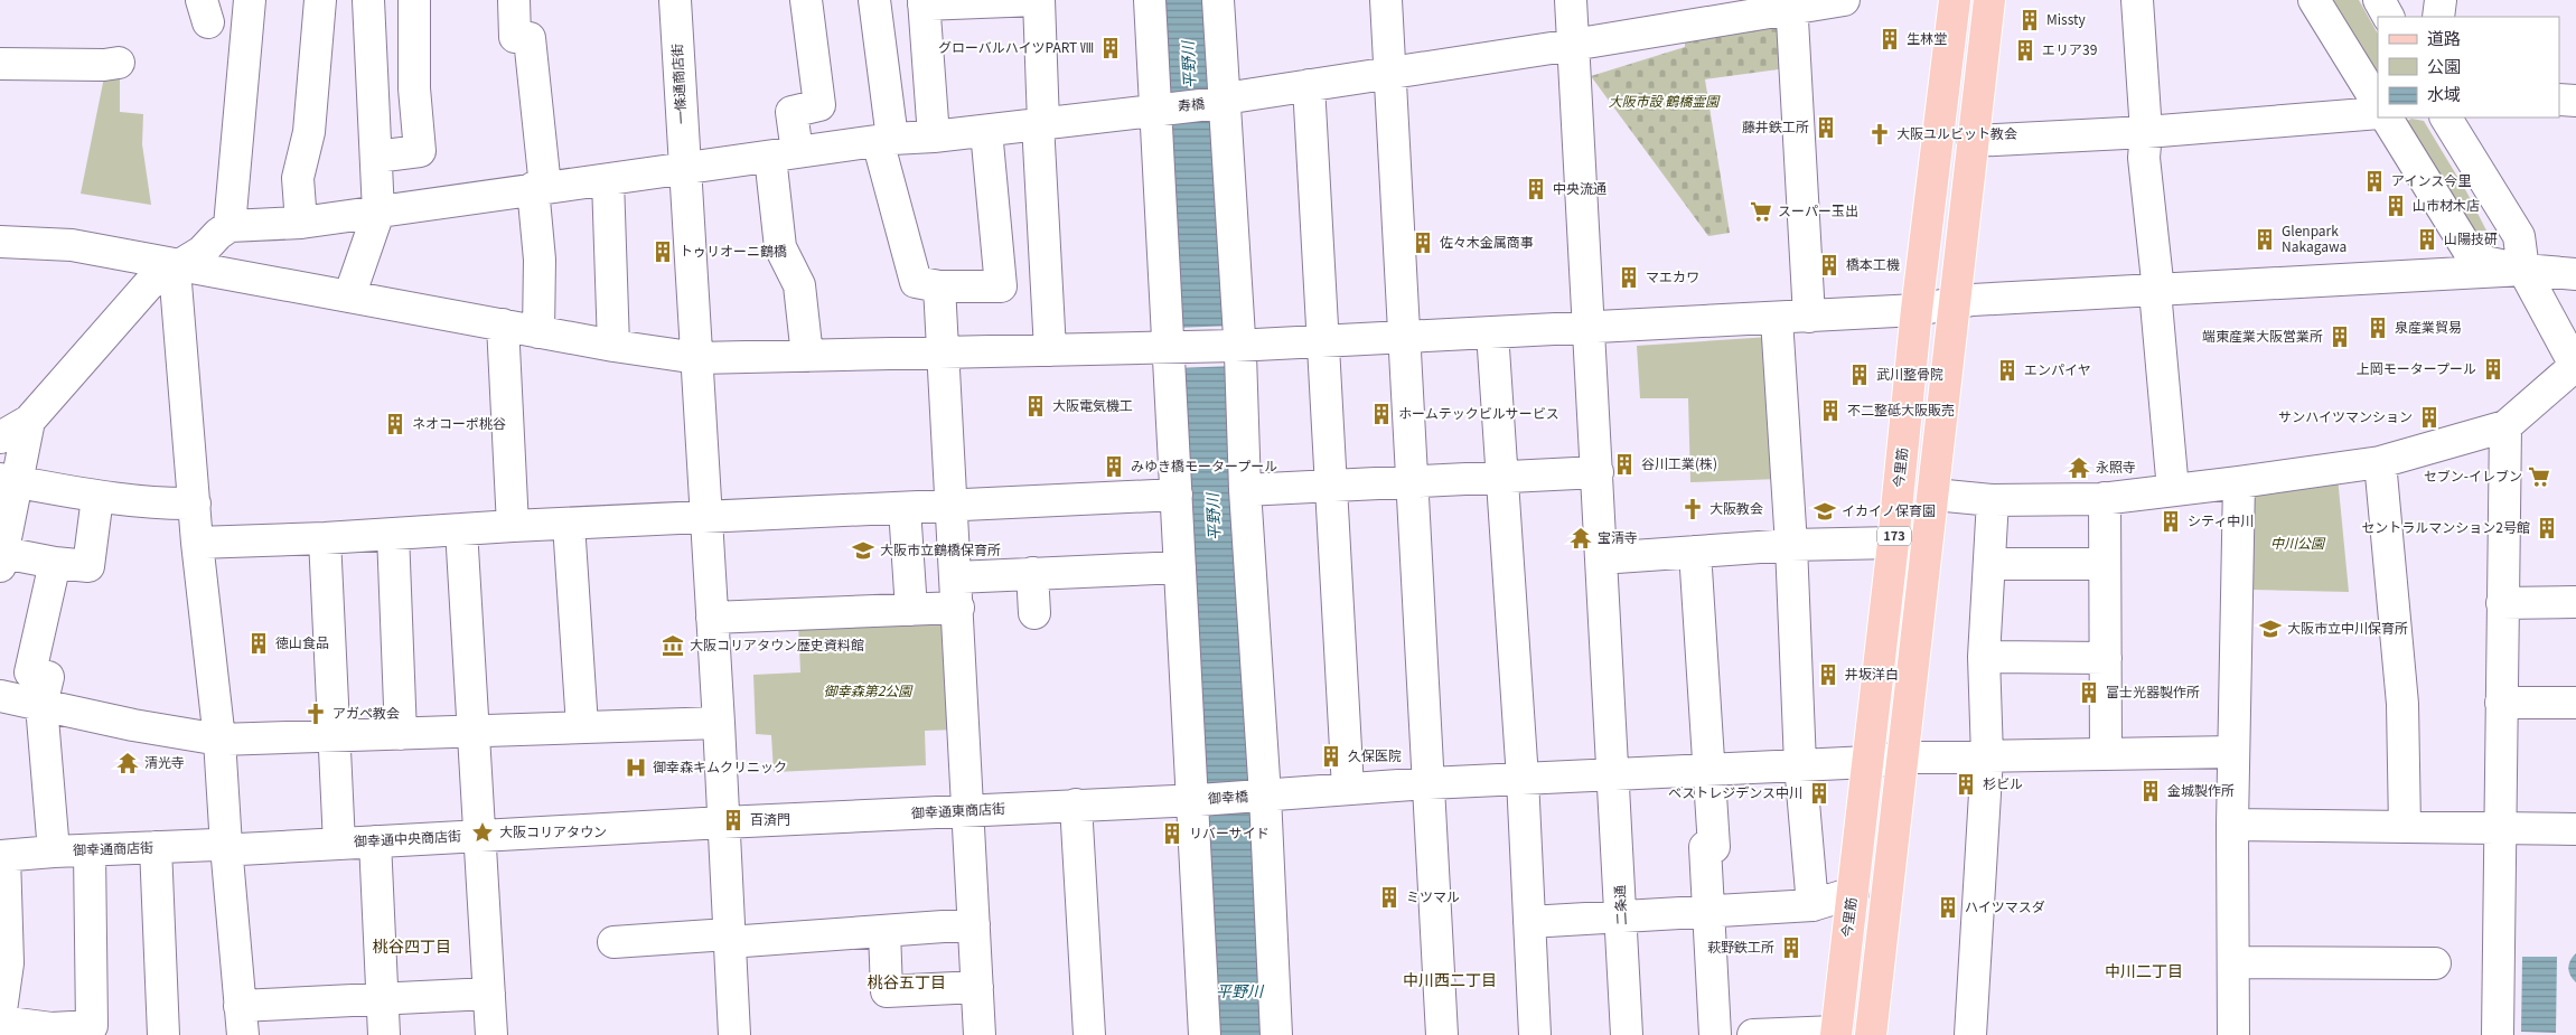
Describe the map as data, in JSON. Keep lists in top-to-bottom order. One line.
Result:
{"streets":{"main road":["今里筋","173"],"street":["一條通商店街","寿橋","御幸橋","御幸通東商店街","御幸通中央商店街","御幸通商店街","二条通"]},"crossings":[["一條通商店街","寿橋"],["一條通商店街","御幸通東商店街"],["一條通商店街","御幸通中央商店街"],["寿橋","二条通"],["今里筋","御幸橋"],["173","御幸橋"],["御幸橋","御幸通東商店街"],["御幸橋","二条通"],["御幸通東商店街","御幸通中央商店街"],["御幸通中央商店街","御幸通商店街"]],"districts":["桃谷四丁目","中川二丁目","中川西二丁目","桃谷五丁目"],"water":["平野川"],"parks":["大阪市設 鶴橋霊園","中川公園","御幸森第2公園"],"places":{"building":["Missty","生林堂","グローバルハイツPART Ⅷ","エリア39","藤井鉄工所","アインス今里","中央流通","山市材木店","Glenpark Nakagawa","山陽技研","佐々木金属商事","トゥリオーニ鶴橋","橋本工機","マエカワ","泉産業貿易","端東産業大阪営業所","上岡モータープール","エンパイヤ","武川整骨院","大阪電気機工","不二整砥大阪販売","ホームテックビルサービス","サンハイツマンション","ネオコーポ桃谷","谷川工業(株)","みゆき橋モータープール","シティ中川","セントラルマンション2号館","徳山食品","井坂洋白","富士光器製作所","久保医院","杉ビル","金城製作所","ベストレジデンス中川","百済門","リバーサイド","ミツマル","ハイツマスダ","萩野鉄工所"],"church":["大阪ユルビット教会","大阪教会","アガペ教会"],"supermarket":["スーパー玉出","セブン-イレブン"],"temple":["永照寺","宝清寺","清光寺"],"school or university":["イカイノ保育園","大阪市立鶴橋保育所","大阪市立中川保育所"],"museum":["大阪コリアタウン歴史資料館"],"hospital":["御幸森キムクリニック"],"place":["大阪コリアタウン"]},"legend":["道路","公園","水域"]}
